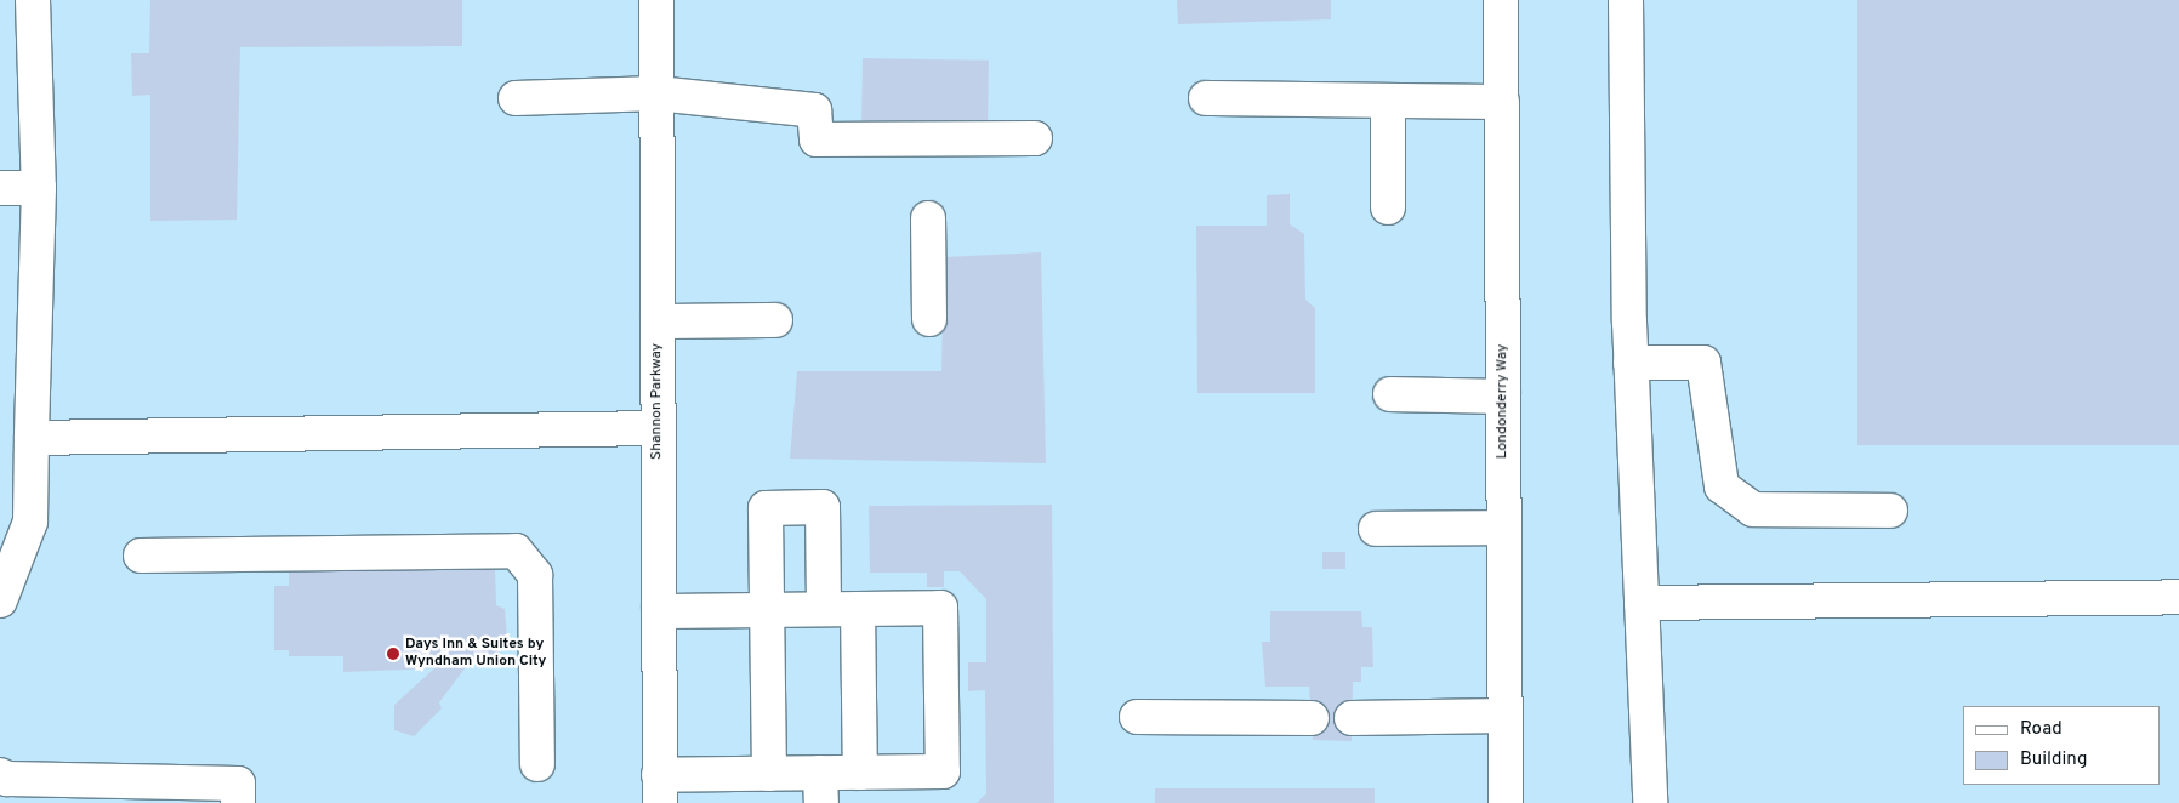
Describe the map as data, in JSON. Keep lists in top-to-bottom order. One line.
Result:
{"streets":{"street":["Shannon Parkway","Londonderry Way"]},"places":["Days Inn & Suites by Wyndham Union City"],"legend":["Road","Building"]}
